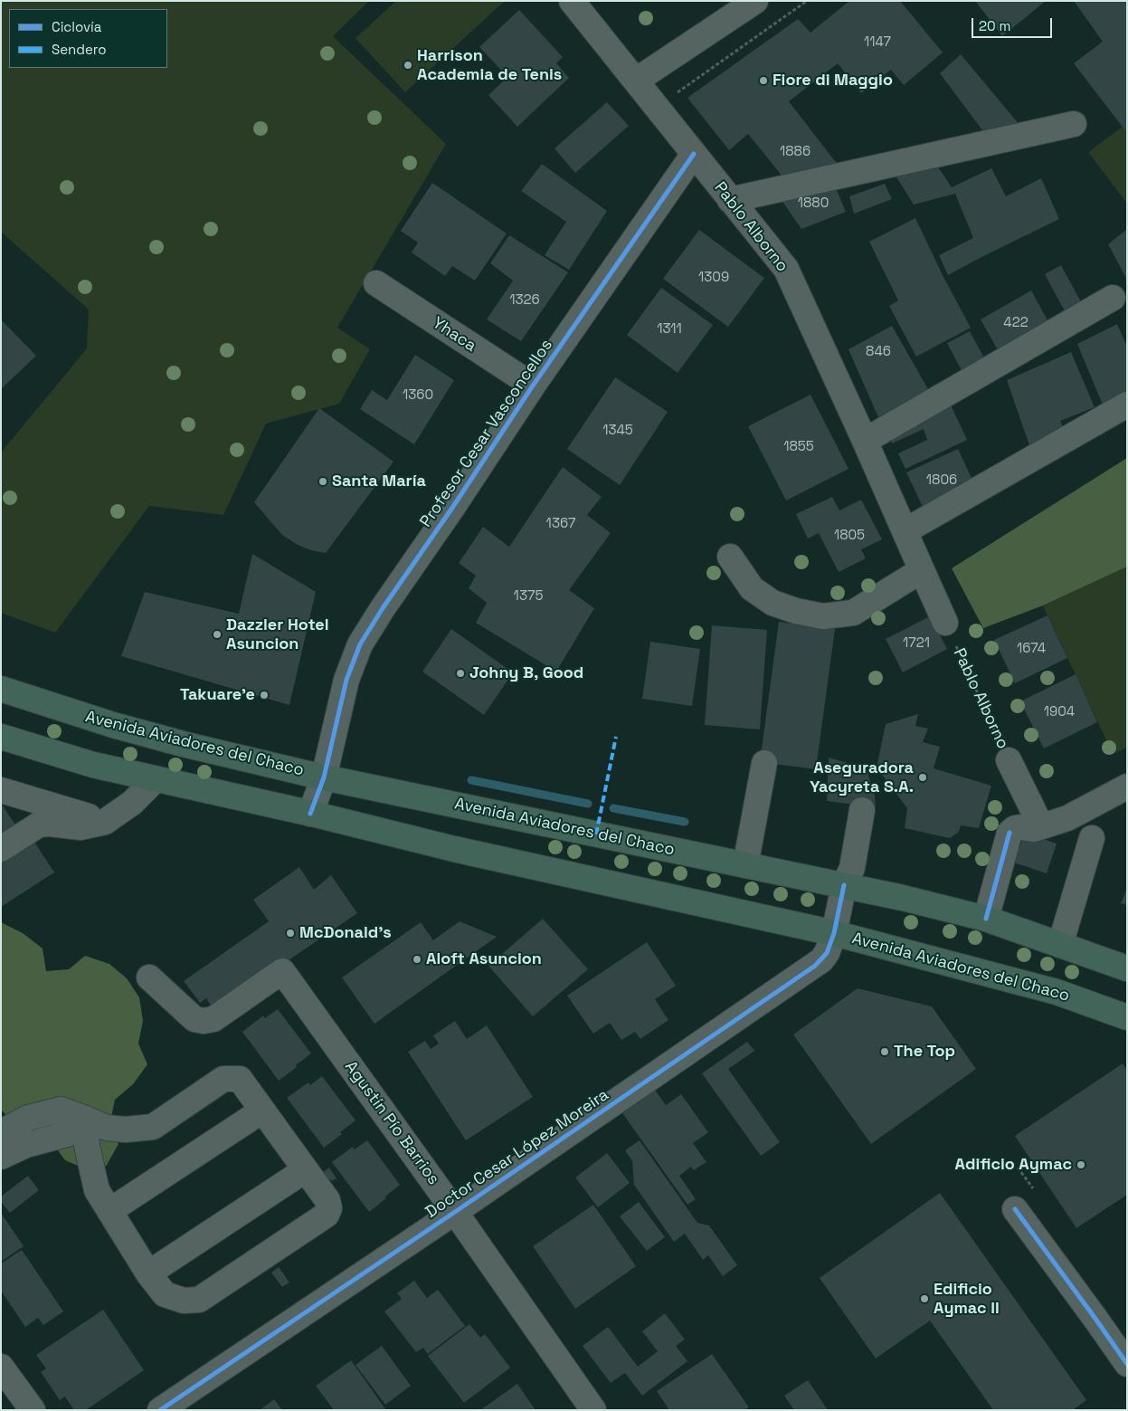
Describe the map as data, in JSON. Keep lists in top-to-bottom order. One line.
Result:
{"streets":{"highway":["Avenida Aviadores del Chaco"],"street":["Pablo Alborno","Yhaca","Profesor Cesar Vasconcellos","Agustín Pío Barrios","Doctor Cesar López Moreira"]},"crossings":[["Pablo Alborno","Profesor Cesar Vasconcellos"],["Yhaca","Profesor Cesar Vasconcellos"],["Profesor Cesar Vasconcellos","Avenida Aviadores del Chaco"],["Avenida Aviadores del Chaco","Doctor Cesar López Moreira"],["Agustín Pío Barrios","Doctor Cesar López Moreira"]],"places":["Harrison Academia de Tenis","Fiore di Maggio","Santa María","Dazzler Hotel Asuncion","Johny B, Good","Takuare’e","Aseguradora Yacyreta S.A.","McDonald's","Aloft Asuncion","The Top","Adificio Aymac","Edificio Aymac II"],"house_numbers":["1147","1886","1880","1309","1326","422","1311","846","1360","1345","1855","1806","1367","1805","1375","1721","1674","1904"],"legend":["Ciclovía","Sendero"],"scale_bar":"20 m"}
